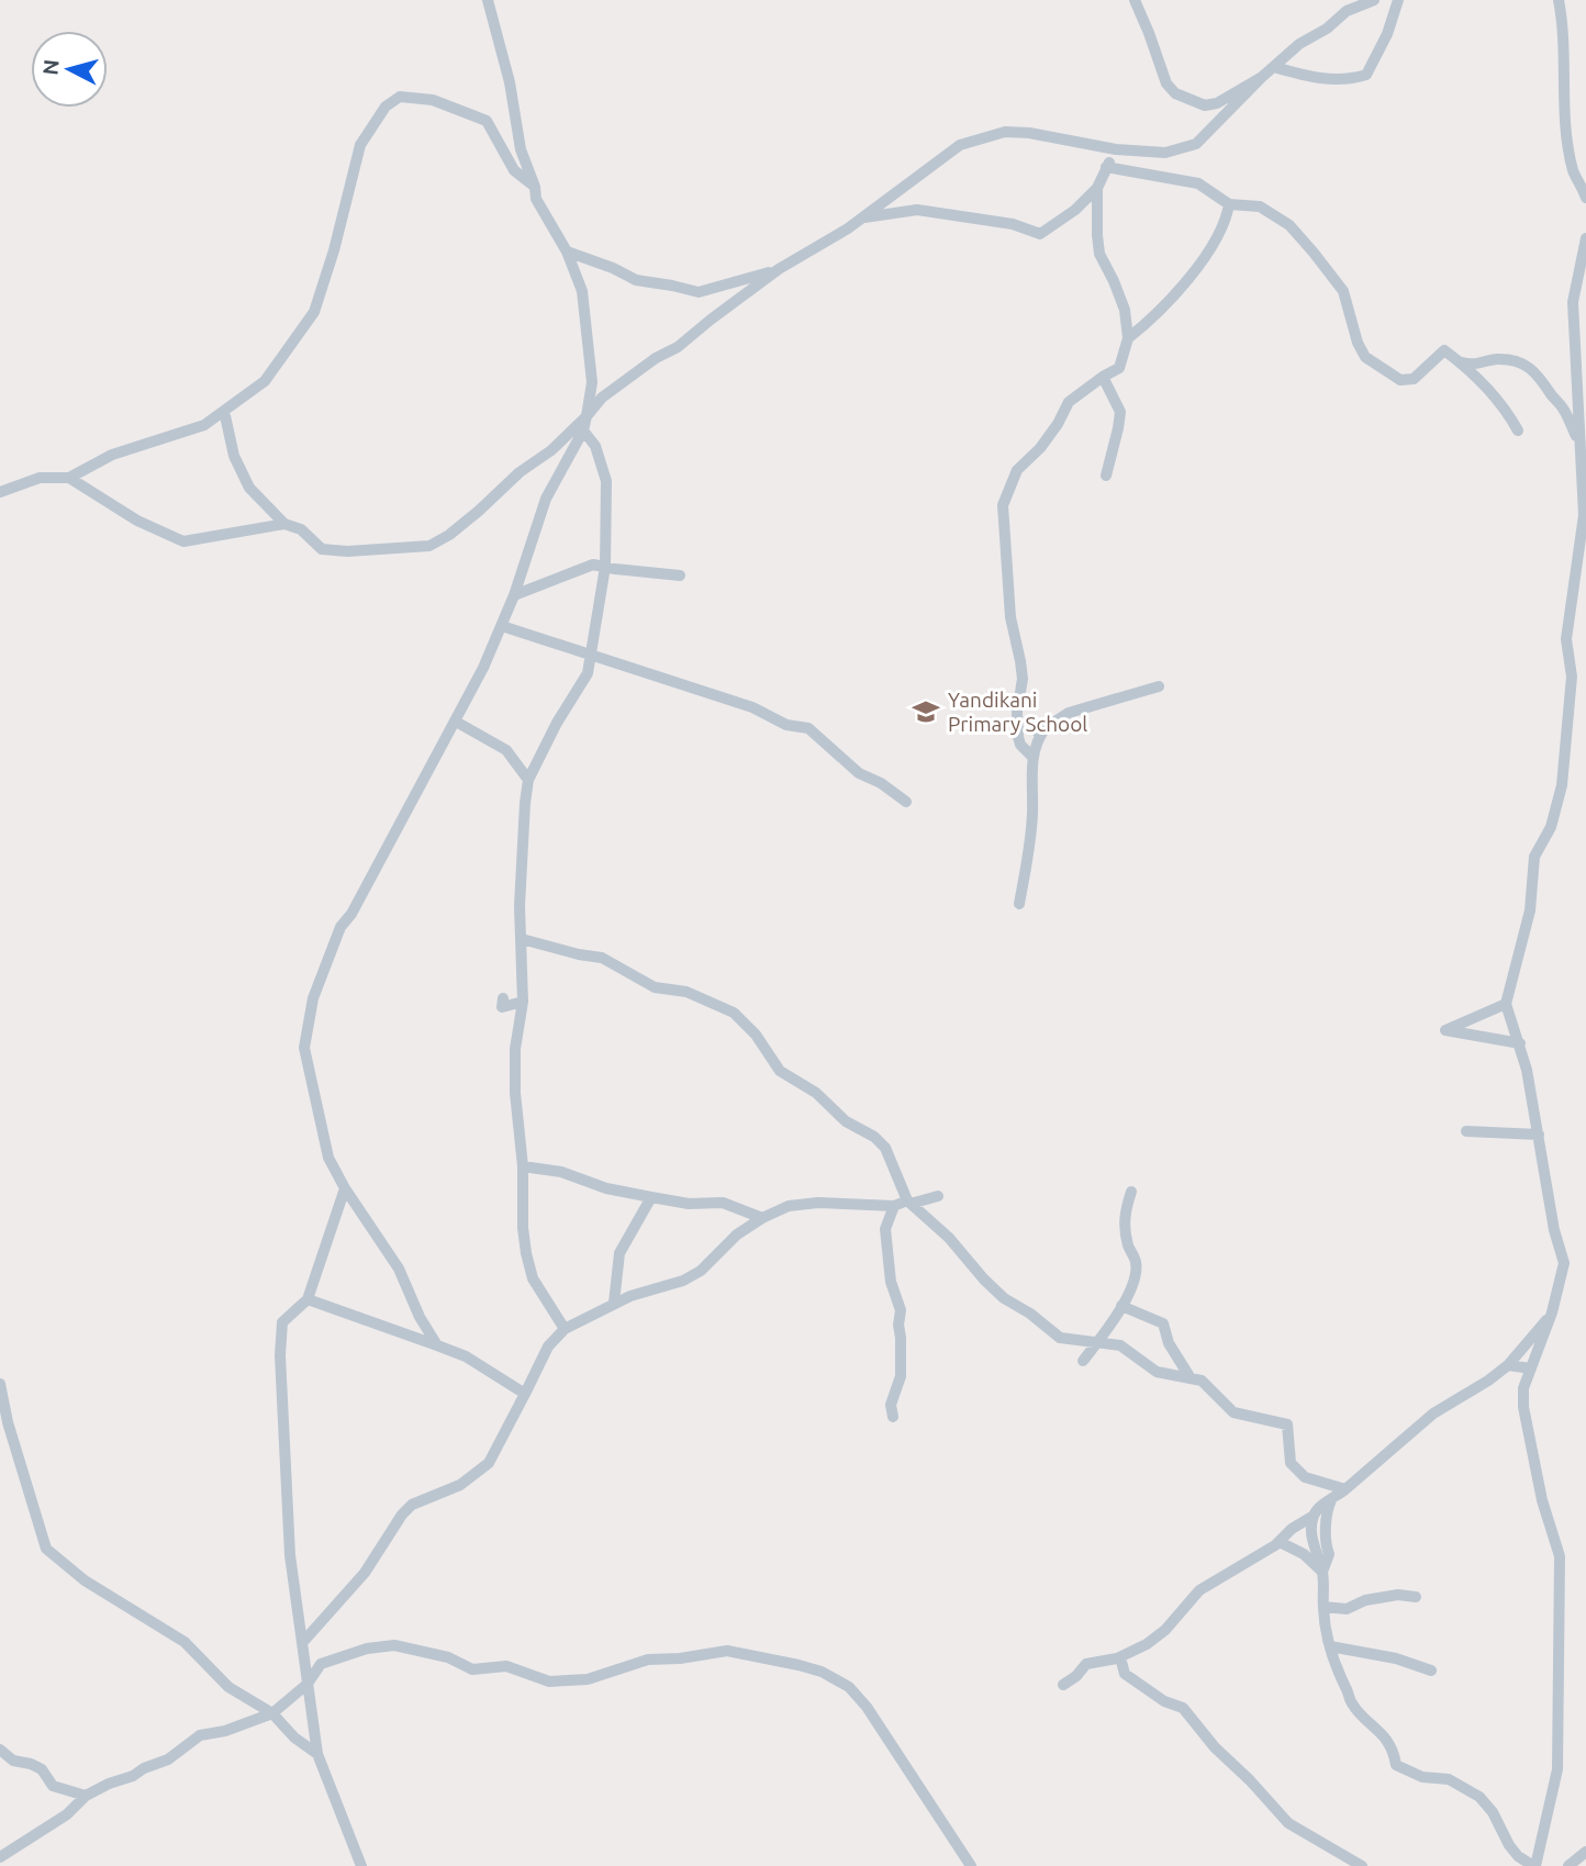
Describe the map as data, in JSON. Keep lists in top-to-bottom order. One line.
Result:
{"places":{"school or university":["Yandikani Primary School"]},"north":"left"}
